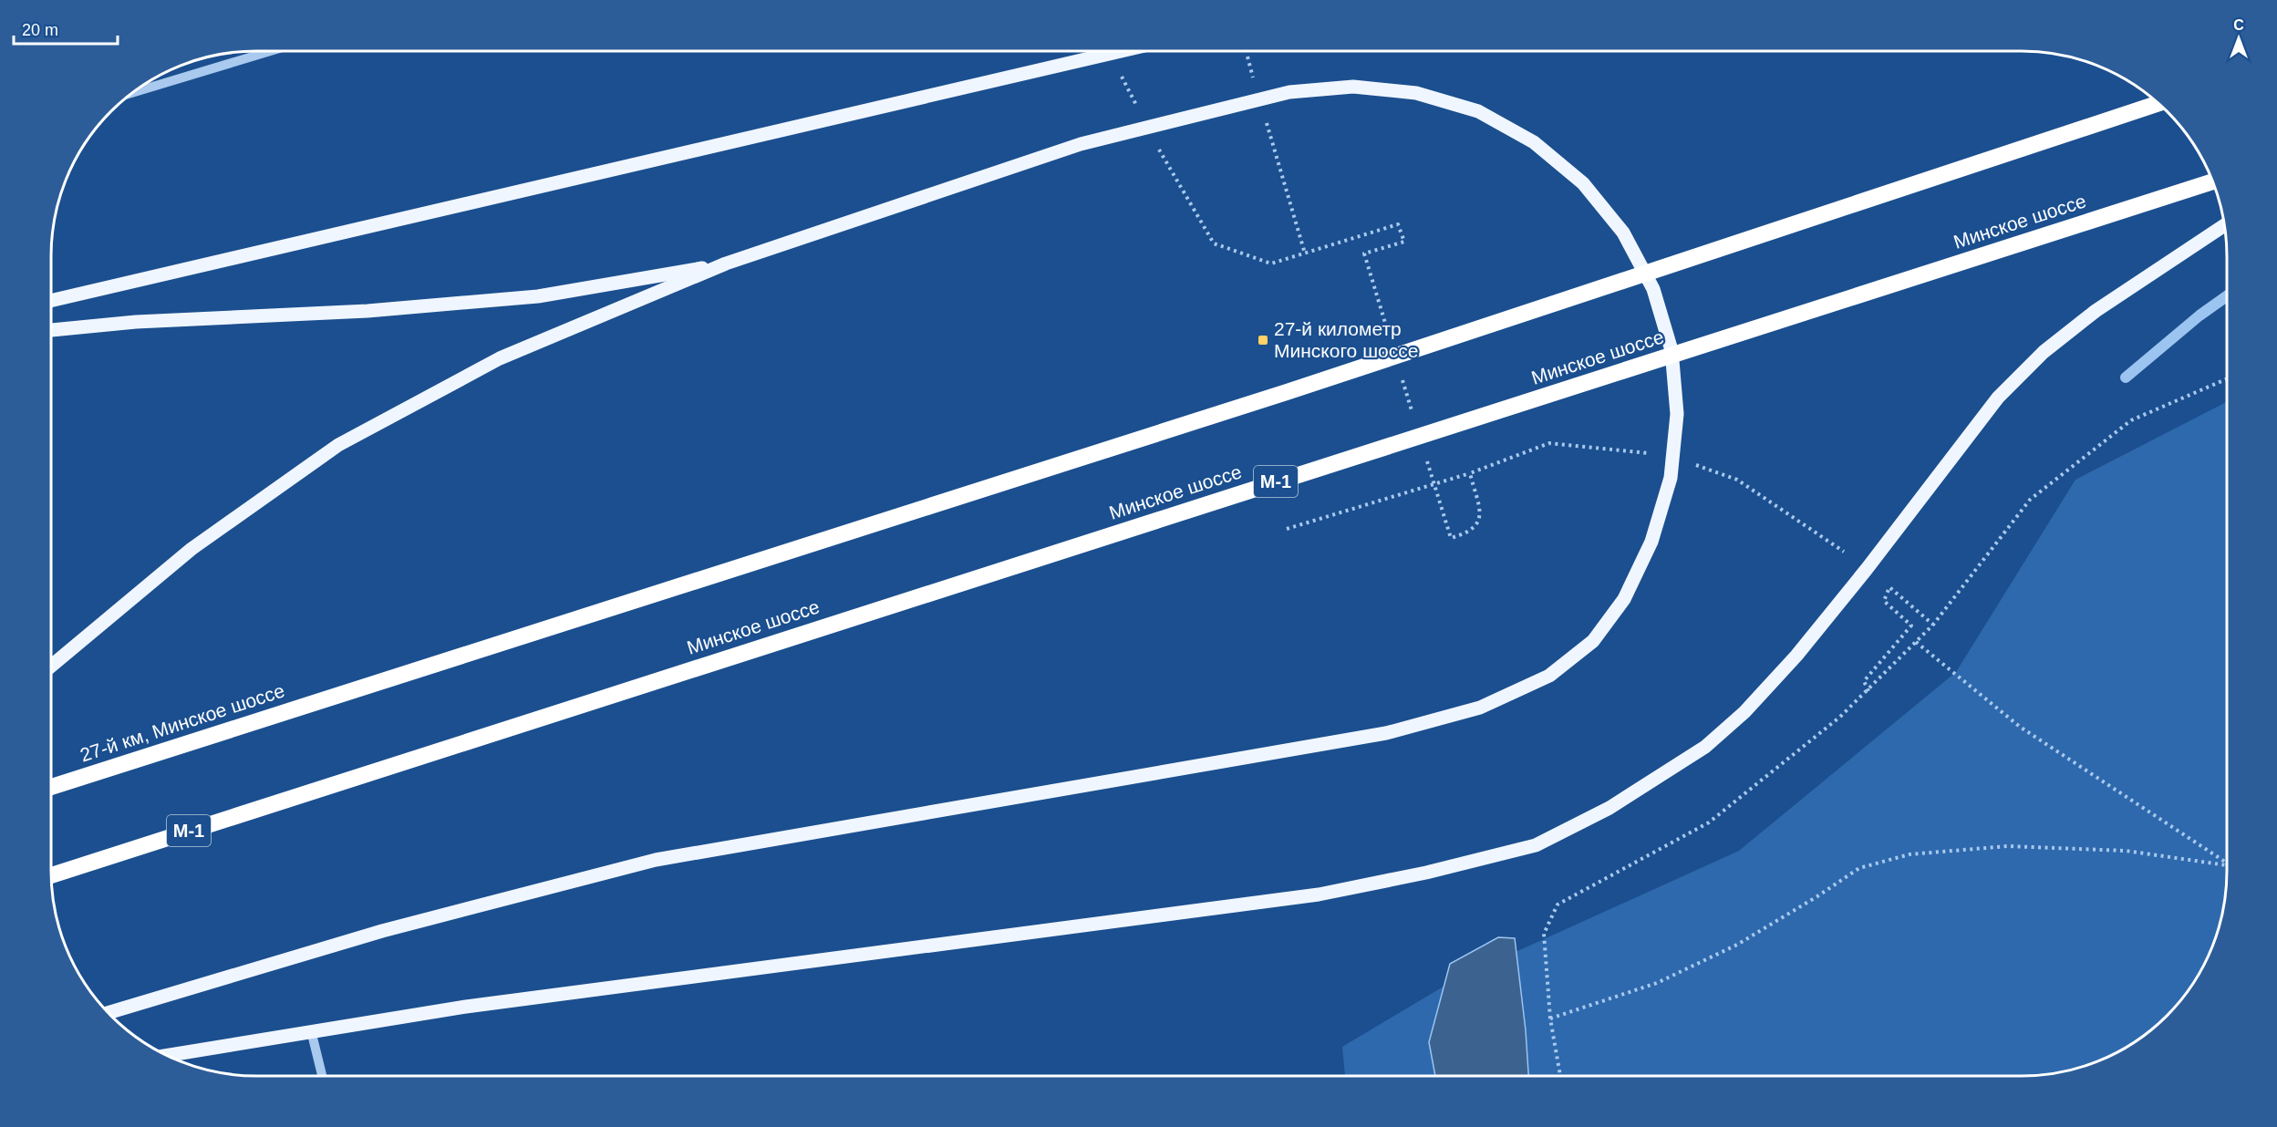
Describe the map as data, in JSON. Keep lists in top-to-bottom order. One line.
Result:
{"streets":{"highway":["Минское шоссе","М-1","27-й км, Минское шоссе"]},"places":{"transit":["27-й километр Минского шоссе"]},"scale_bar":"20 m","north":"top"}
